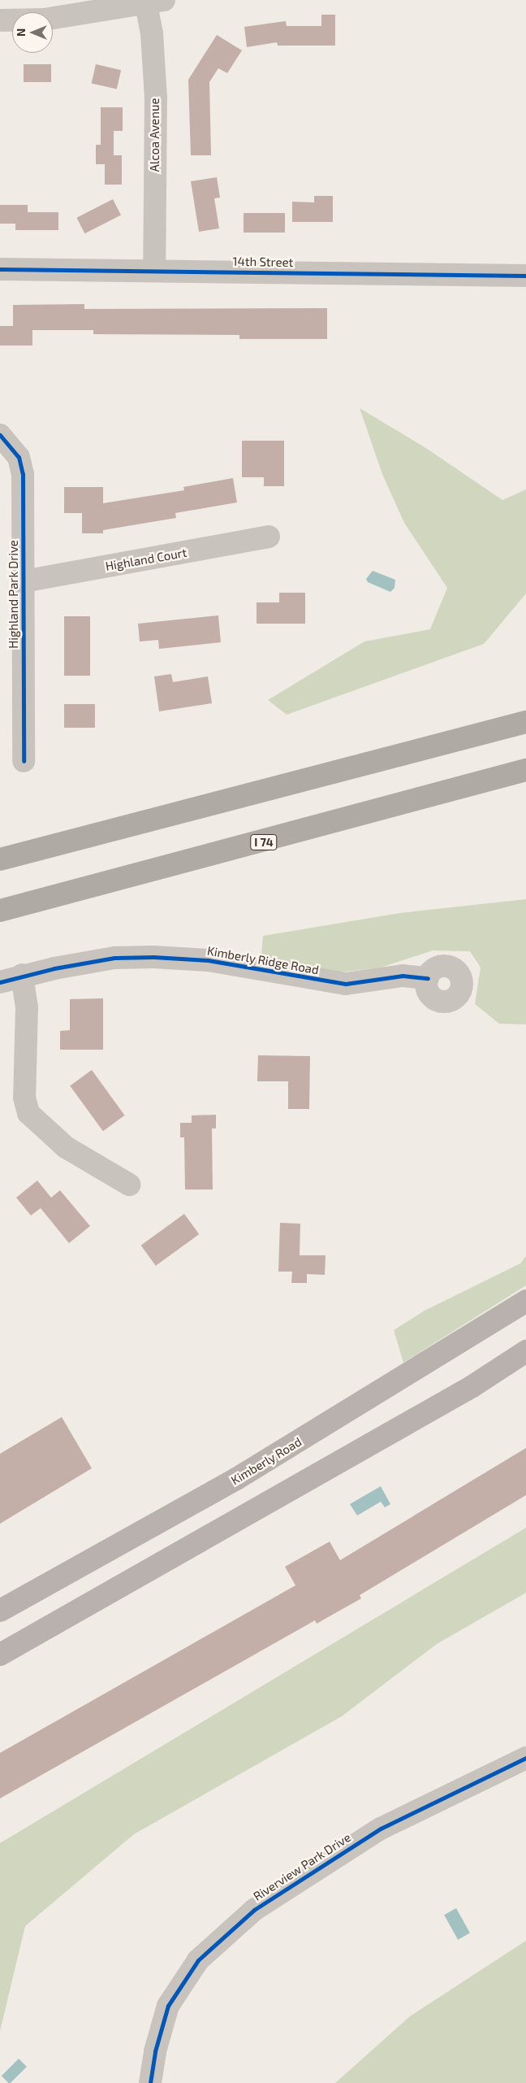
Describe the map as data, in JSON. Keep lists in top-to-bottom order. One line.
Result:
{"streets":{"highway":["I 74"],"main road":["Kimberly Road"],"street":["Alcoa Avenue","14th Street","Highland Court","Highland Park Drive","Kimberly Ridge Road","Riverview Park Drive"]},"crossings":[["Alcoa Avenue","14th Street"],["Highland Court","Highland Park Drive"]],"north":"left"}
